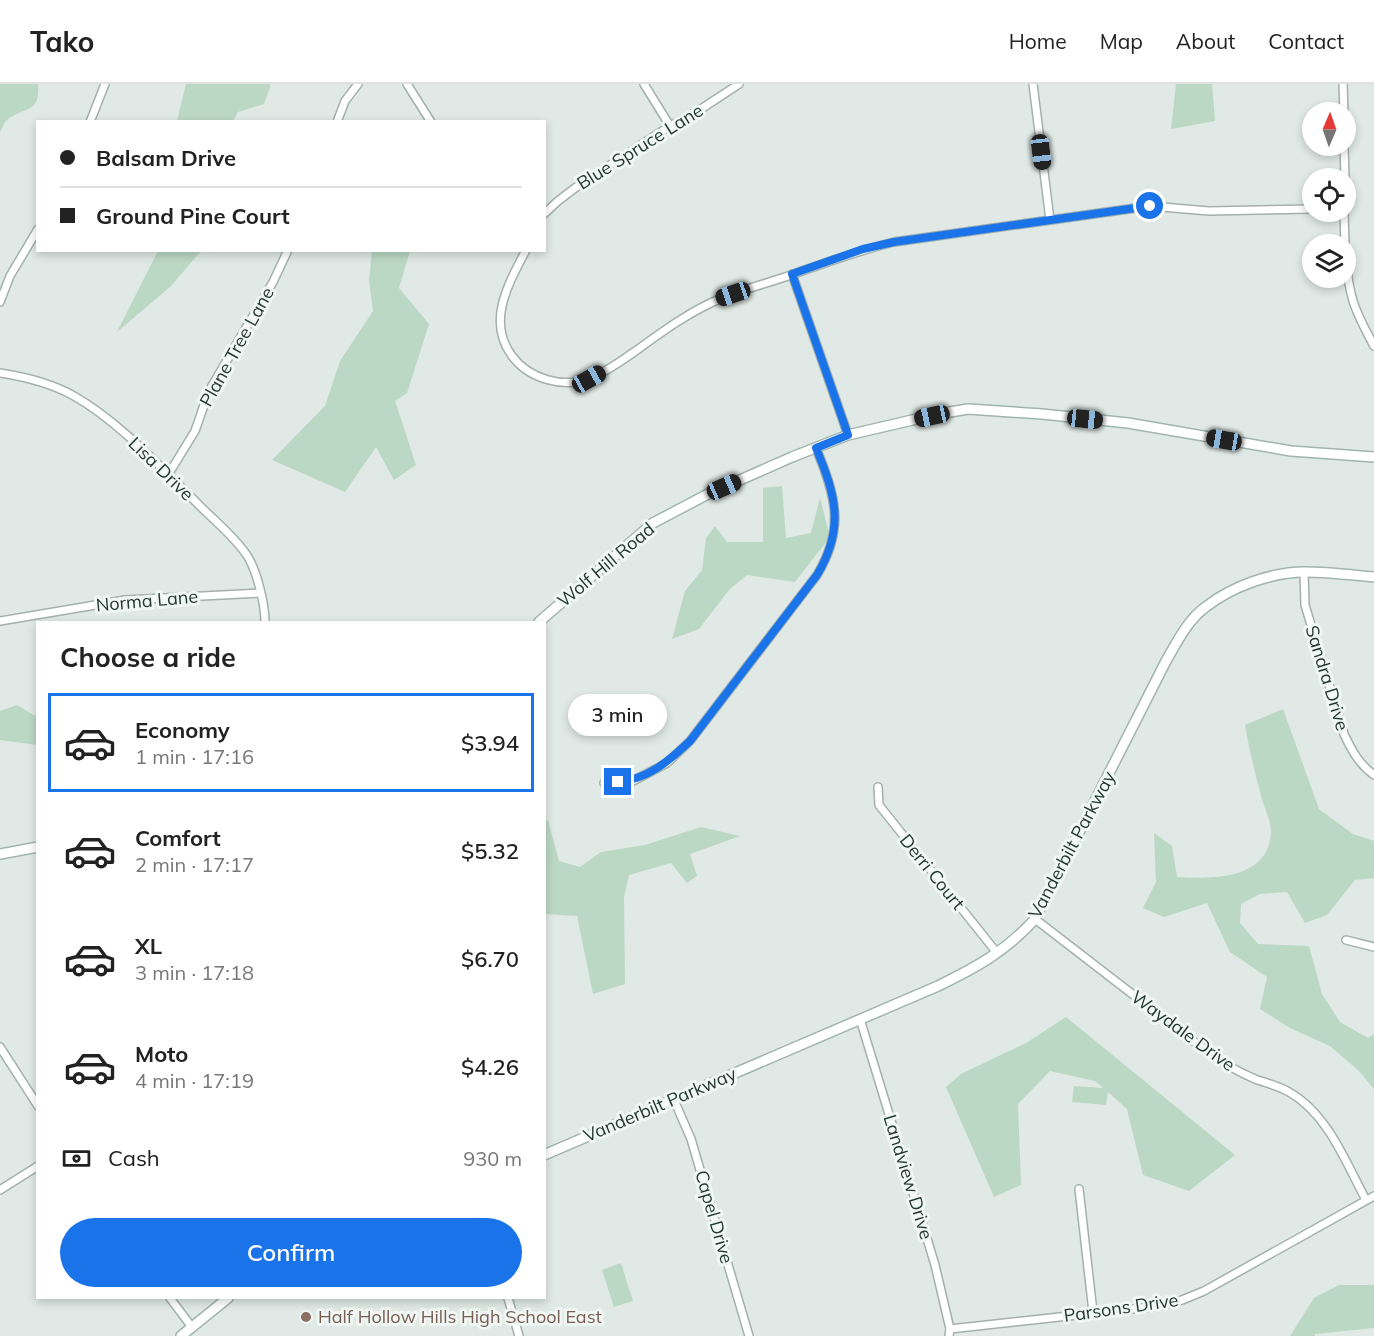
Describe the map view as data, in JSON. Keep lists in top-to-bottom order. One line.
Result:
{"streets":{"main road":["Wolf Hill Road","Vanderbilt Parkway"],"street":["Blue Spruce Lane","Plane Tree Lane","Lisa Drive","Norma Lane","Sandra Drive","Derri Court","Waydale Drive","Landview Drive","Capel Drive","Parsons Drive"]},"crossings":[["Plane Tree Lane","Lisa Drive"],["Lisa Drive","Norma Lane"],["Sandra Drive","Vanderbilt Parkway"],["Vanderbilt Parkway","Derri Court"],["Vanderbilt Parkway","Waydale Drive"],["Vanderbilt Parkway","Landview Drive"],["Vanderbilt Parkway","Capel Drive"],["Waydale Drive","Parsons Drive"],["Landview Drive","Parsons Drive"]],"places":["Half Hollow Hills High School East"],"north":"top","page":{"header":"Tako","nav":["Home","Map","About","Contact"],"banner":["Balsam Drive","Ground Pine Court"],"heading":"Choose a ride","list":[{"name":"Economy","note":"1 min · 17:16","value":"$3.94"},{"name":"Comfort","note":"2 min · 17:17","value":"$5.32"},{"name":"XL","note":"3 min · 17:18","value":"$6.70"},{"name":"Moto","note":"4 min · 17:19","value":"$4.26"}],"bubble":"3 min","pay":["Cash","930 m"],"buttons":"Confirm"}}
